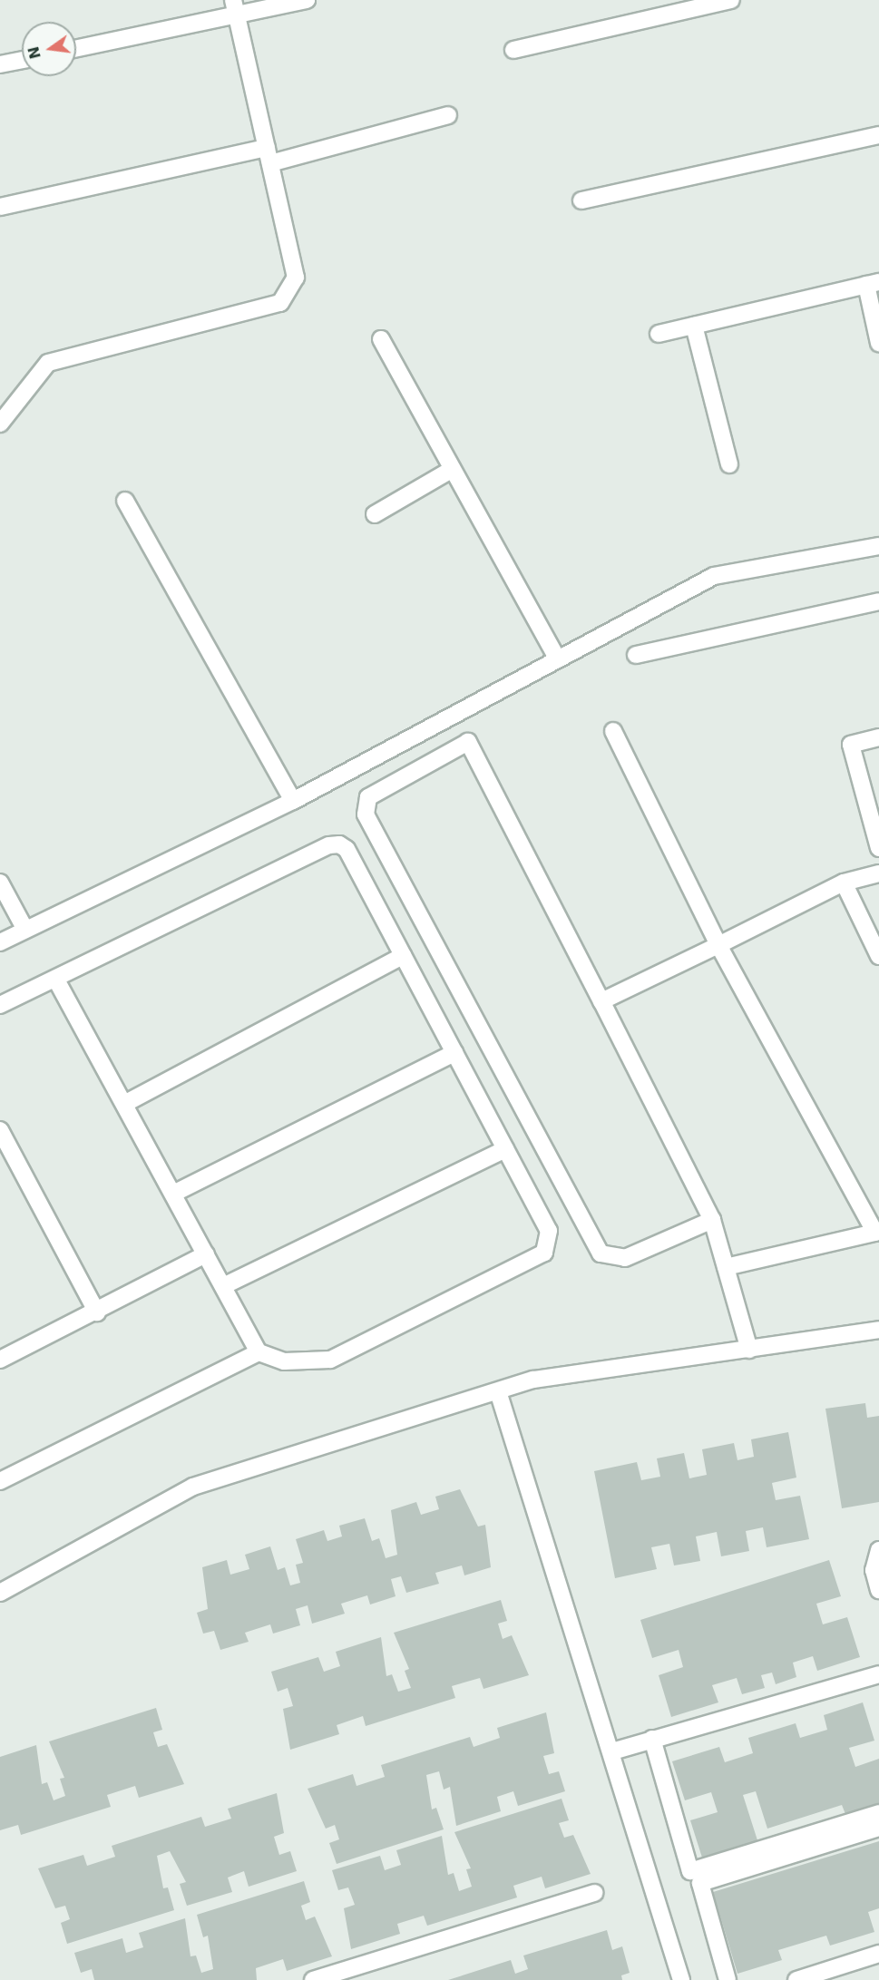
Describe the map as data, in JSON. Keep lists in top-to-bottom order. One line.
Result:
{"north":"left"}
